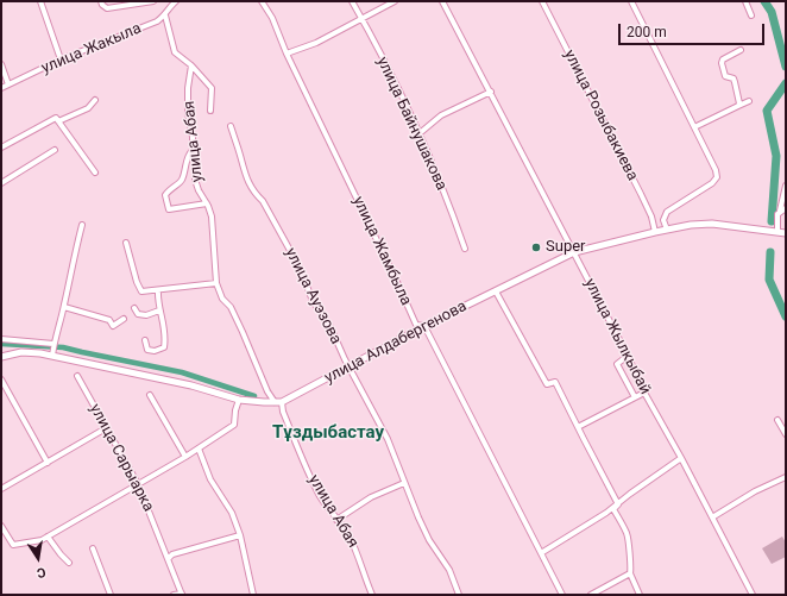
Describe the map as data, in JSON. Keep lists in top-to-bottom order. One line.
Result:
{"streets":{"main road":["улица Алдабергенова"],"street":["улица Жакыла","улица Розыбакиева","улица Байнушакова","улица Абая","улица Жамбыла","улица Ауэзова","улица Жылкыбай","улица Сарыарка"]},"crossings":[["улица Розыбакиева","улица Алдабергенова"],["улица Абая","улица Алдабергенова"],["улица Жамбыла","улица Алдабергенова"],["улица Ауэзова","улица Алдабергенова"],["улица Жылкыбай","улица Алдабергенова"]],"districts":["Тұздыбастау"],"places":["Super"],"scale_bar":"200 m","north":"bottom"}
